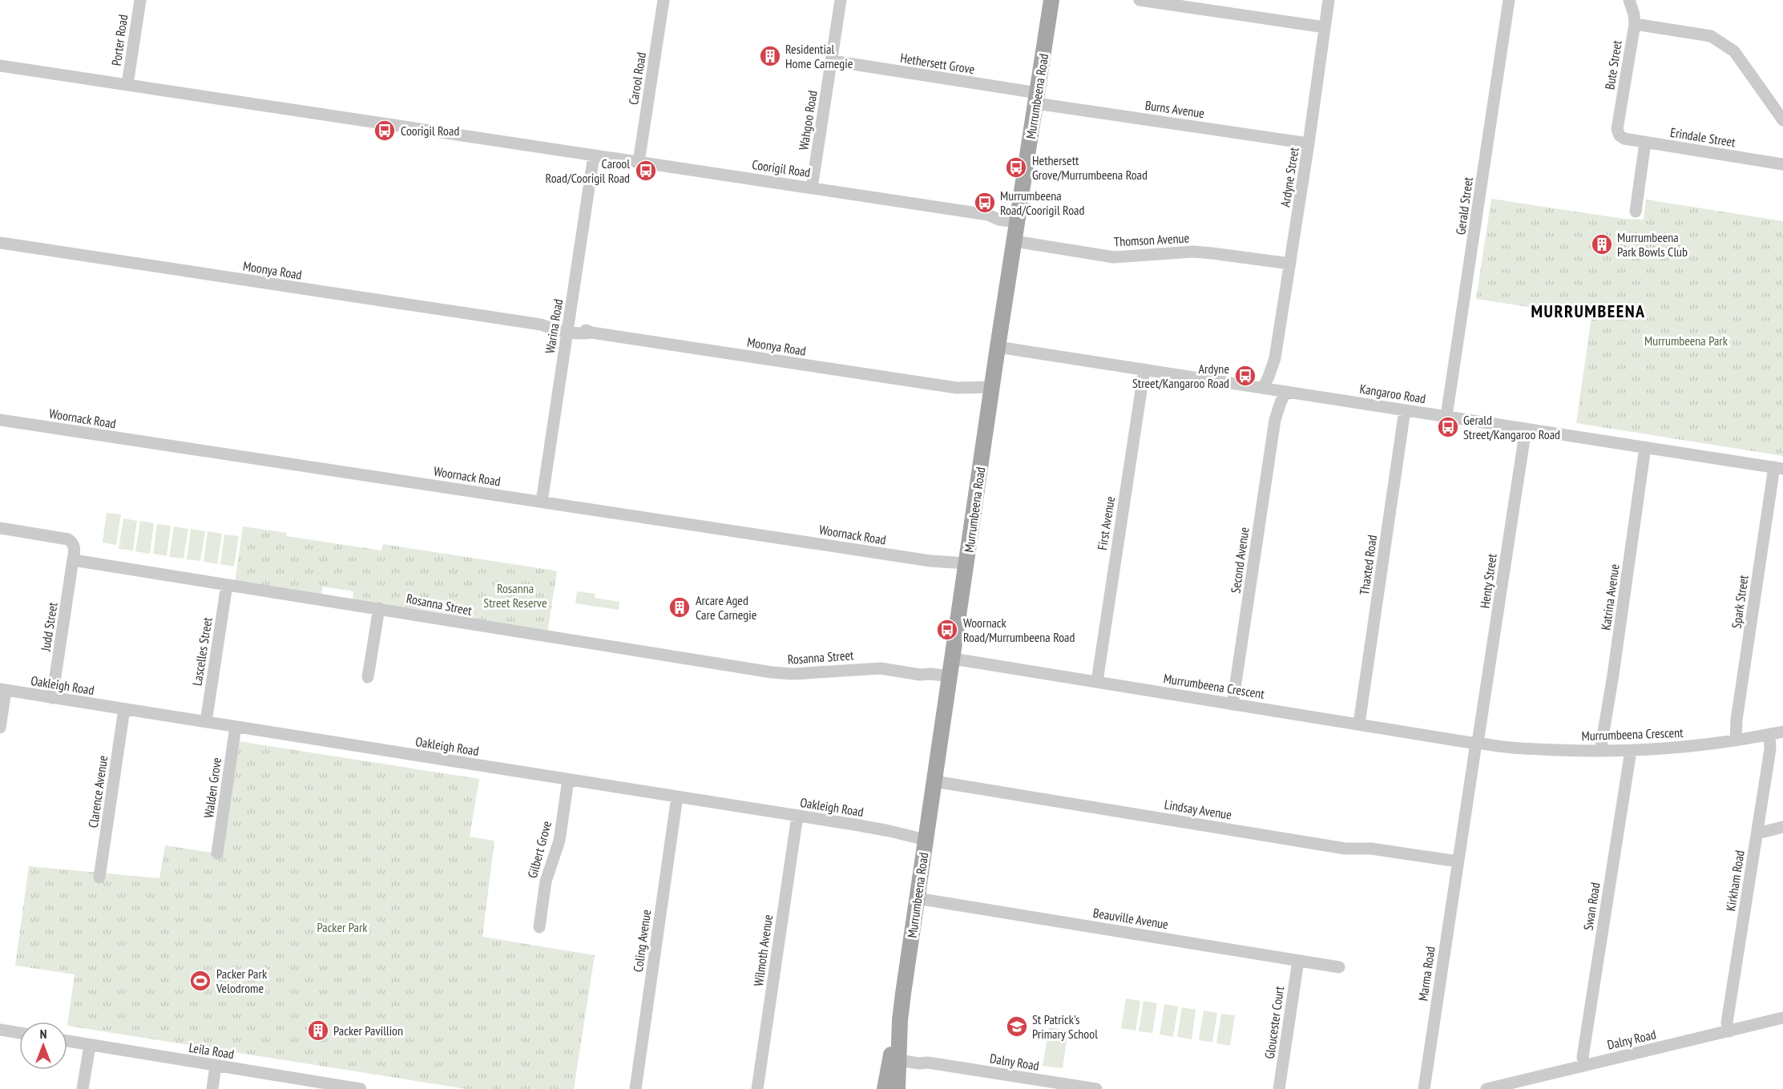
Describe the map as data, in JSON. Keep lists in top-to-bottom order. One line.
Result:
{"streets":{"main road":["Murrumbeena Road"],"street":["Porter Road","Hethersett Grove","Bute Street","Carool Road","Burns Avenue","Wahgoo Road","Erindale Street","Coorigil Road","Ardyne Street","Gerald Street","Thomson Avenue","Moonya Road","Warina Road","Kangaroo Road","Woornack Road","First Avenue","Second Avenue","Thaxted Road","Henty Street","Katrina Avenue","Spark Street","Rosanna Street","Judd Street","Lascelles Street","Oakleigh Road","Murrumbeena Crescent","Walden Grove","Clarence Avenue","Lindsay Avenue","Gilbert Grove","Kirkham Road","Swan Road","Beauville Avenue","Coling Avenue","Wilmoth Avenue","Marma Road","Gloucester Court","Dalny Road","Leila Road"]},"crossings":[["Porter Road","Coorigil Road"],["Hethersett Grove","Murrumbeena Road"],["Hethersett Grove","Burns Avenue"],["Hethersett Grove","Wahgoo Road"],["Bute Street","Erindale Street"],["Carool Road","Coorigil Road"],["Murrumbeena Road","Burns Avenue"],["Murrumbeena Road","Coorigil Road"],["Murrumbeena Road","Thomson Avenue"],["Murrumbeena Road","Moonya Road"],["Murrumbeena Road","Kangaroo Road"],["Murrumbeena Road","Woornack Road"],["Murrumbeena Road","Rosanna Street"],["Murrumbeena Road","Oakleigh Road"],["Murrumbeena Road","Murrumbeena Crescent"],["Murrumbeena Road","Lindsay Avenue"],["Murrumbeena Road","Beauville Avenue"],["Murrumbeena Road","Dalny Road"],["Burns Avenue","Ardyne Street"],["Wahgoo Road","Coorigil Road"],["Coorigil Road","Warina Road"],["Ardyne Street","Thomson Avenue"],["Ardyne Street","Kangaroo Road"],["Ardyne Street","Second Avenue"],["Gerald Street","Kangaroo Road"],["Moonya Road","Warina Road"],["Warina Road","Woornack Road"],["Kangaroo Road","First Avenue"],["Kangaroo Road","Second Avenue"],["Kangaroo Road","Thaxted Road"],["Kangaroo Road","Henty Street"],["Kangaroo Road","Katrina Avenue"],["Kangaroo Road","Spark Street"],["First Avenue","Murrumbeena Crescent"],["Second Avenue","Murrumbeena Crescent"],["Thaxted Road","Murrumbeena Crescent"],["Henty Street","Murrumbeena Crescent"],["Henty Street","Lindsay Avenue"],["Henty Street","Marma Road"],["Katrina Avenue","Murrumbeena Crescent"],["Spark Street","Murrumbeena Crescent"],["Rosanna Street","Judd Street"],["Rosanna Street","Lascelles Street"],["Judd Street","Oakleigh Road"],["Lascelles Street","Oakleigh Road"],["Oakleigh Road","Walden Grove"],["Oakleigh Road","Clarence Avenue"],["Oakleigh Road","Gilbert Grove"],["Oakleigh Road","Coling Avenue"],["Oakleigh Road","Wilmoth Avenue"],["Murrumbeena Crescent","Kirkham Road"],["Murrumbeena Crescent","Swan Road"],["Lindsay Avenue","Marma Road"],["Kirkham Road","Dalny Road"],["Swan Road","Dalny Road"],["Beauville Avenue","Gloucester Court"]],"districts":["MURRUMBEENA"],"parks":["Murrumbeena Park","Rosanna Street Reserve","Packer Park"],"places":{"building":["Residential Home Carnegie","Murrumbeena Park Bowls Club","Arcare Aged Care Carnegie","Packer Pavillion"],"bus stop":["Coorigil Road","Hethersett Grove/Murrumbeena Road","Carool Road/Coorigil Road","Murrumbeena Road/Coorigil Road","Ardyne Street/Kangaroo Road","Gerald Street/Kangaroo Road","Woornack Road/Murrumbeena Road"],"sports":["Packer Park Velodrome"],"school or university":["St Patrick's Primary School"]},"north":"top"}
